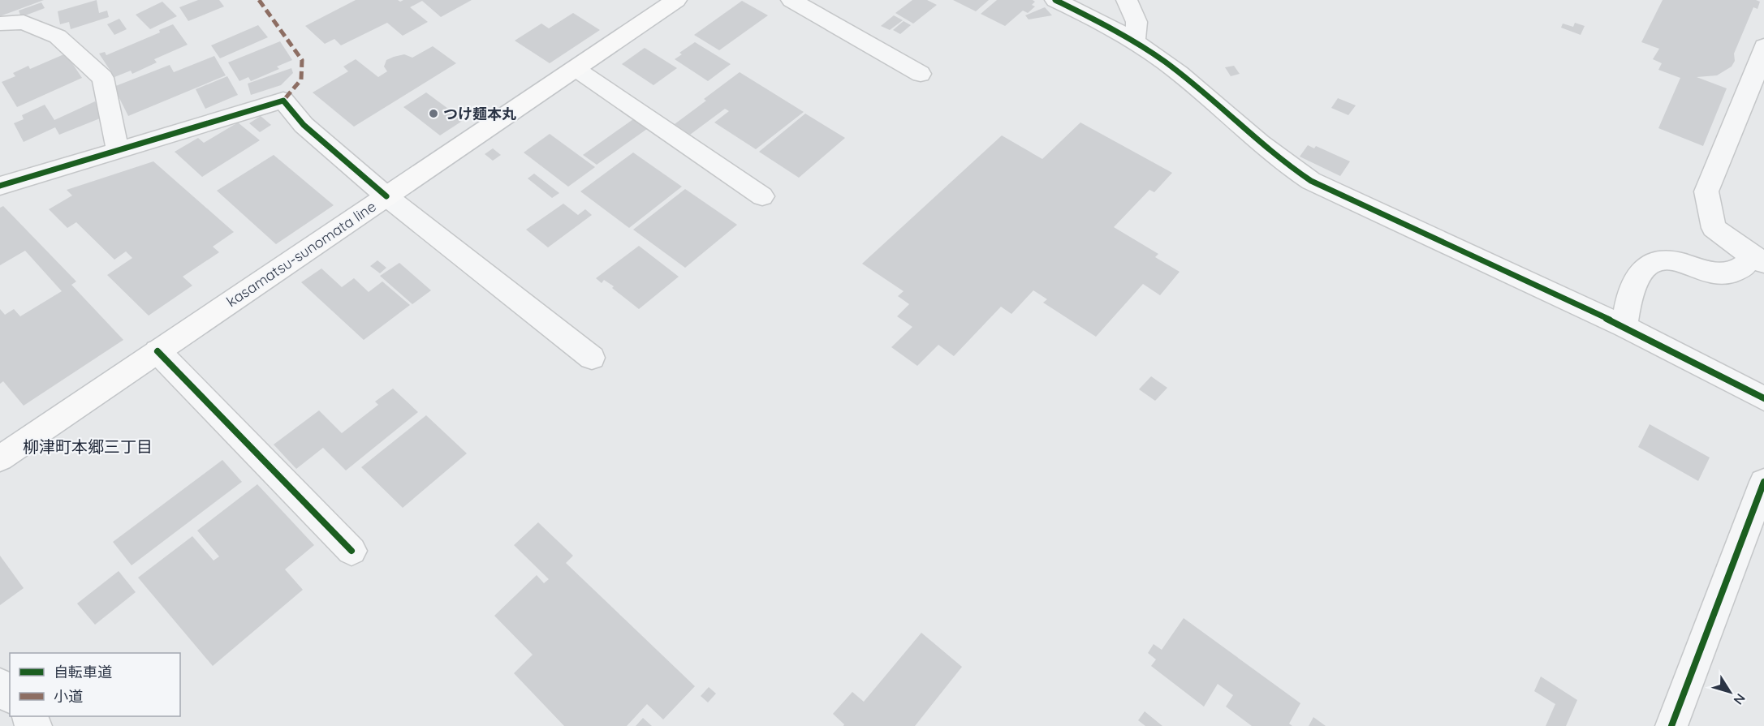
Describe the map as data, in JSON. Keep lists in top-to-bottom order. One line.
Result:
{"streets":{"main road":["kasamatsu-sunomata line"]},"districts":["柳津町本郷三丁目"],"places":["つけ麺本丸"],"legend":["自転車道","小道"],"north":"bottom right"}
